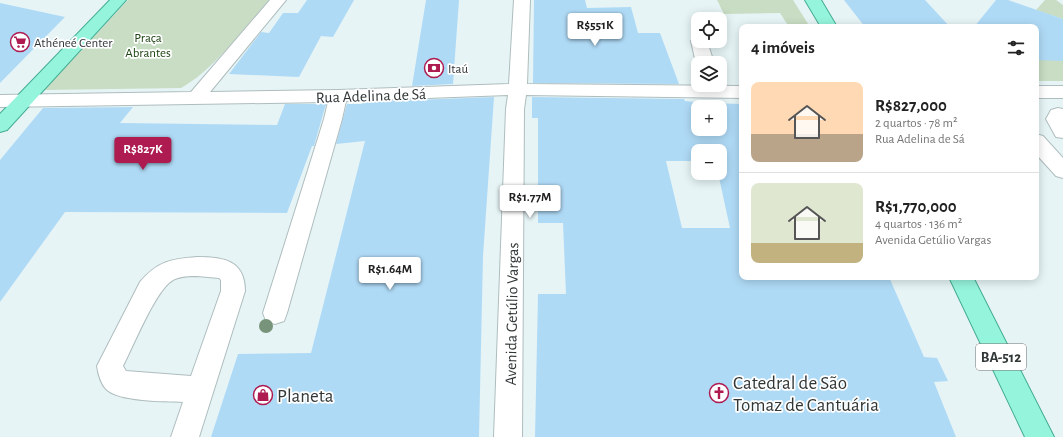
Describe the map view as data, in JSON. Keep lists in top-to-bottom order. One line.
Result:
{"streets":{"main road":["BA-512"],"street":["Rua Adelina de Sá","Avenida Getúlio Vargas"]},"crossings":[["Rua Adelina de Sá","Avenida Getúlio Vargas"]],"parks":["Praça Abrantes"],"places":{"supermarket":["Athéneé Center"],"bank":["Itaú"],"church":["Catedral de São Tomaz de Cantuária"],"shop":["Planeta"]},"page":{"map_buttons":["+","−"],"price":["R$551K","R$827K","R$1.77M","R$1.64M"],"heading":"4 imóveis","list":[{"name":"R$827,000","note":"2 quartos · 78 m² · Rua Adelina de Sá"},{"name":"R$1,770,000","note":"4 quartos · 136 m² · Avenida Getúlio Vargas"}]}}
